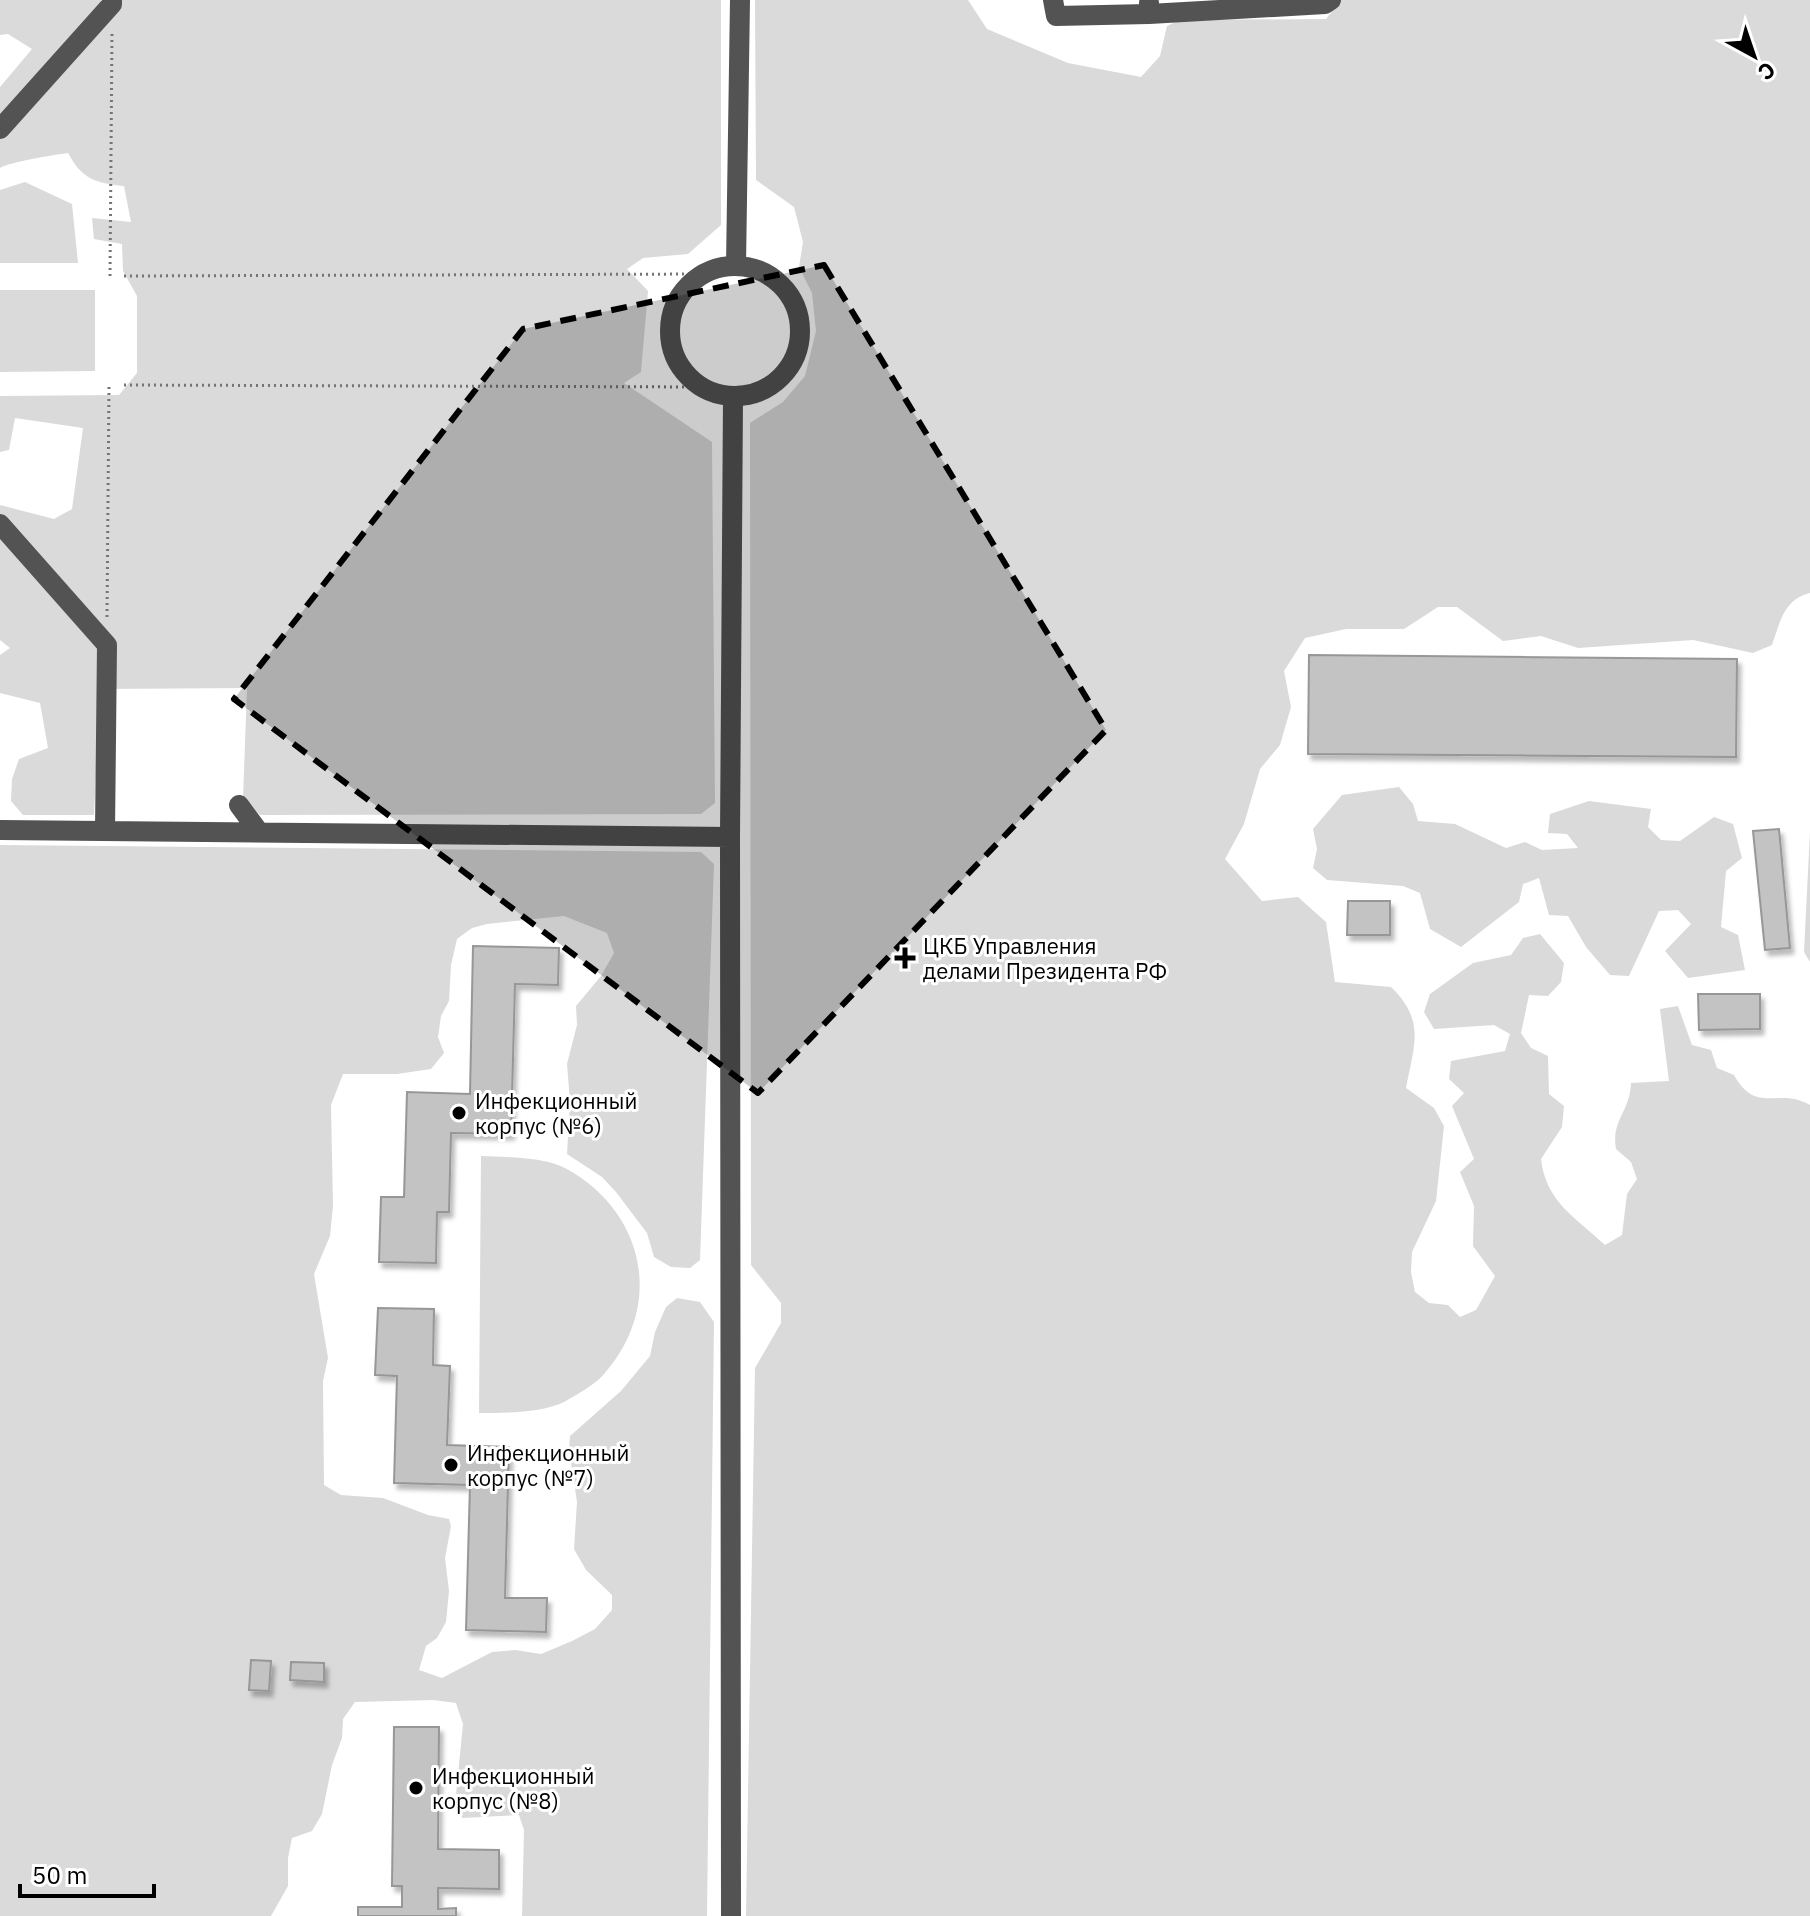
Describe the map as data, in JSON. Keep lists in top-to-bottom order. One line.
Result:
{"places":{"health":["ЦКБ Управления делами Президента РФ"],"other":["Инфекционный корпус (№6)","Инфекционный корпус (№7)","Инфекционный корпус (№8)"]},"scale_bar":"50 m","north":"bottom right"}
